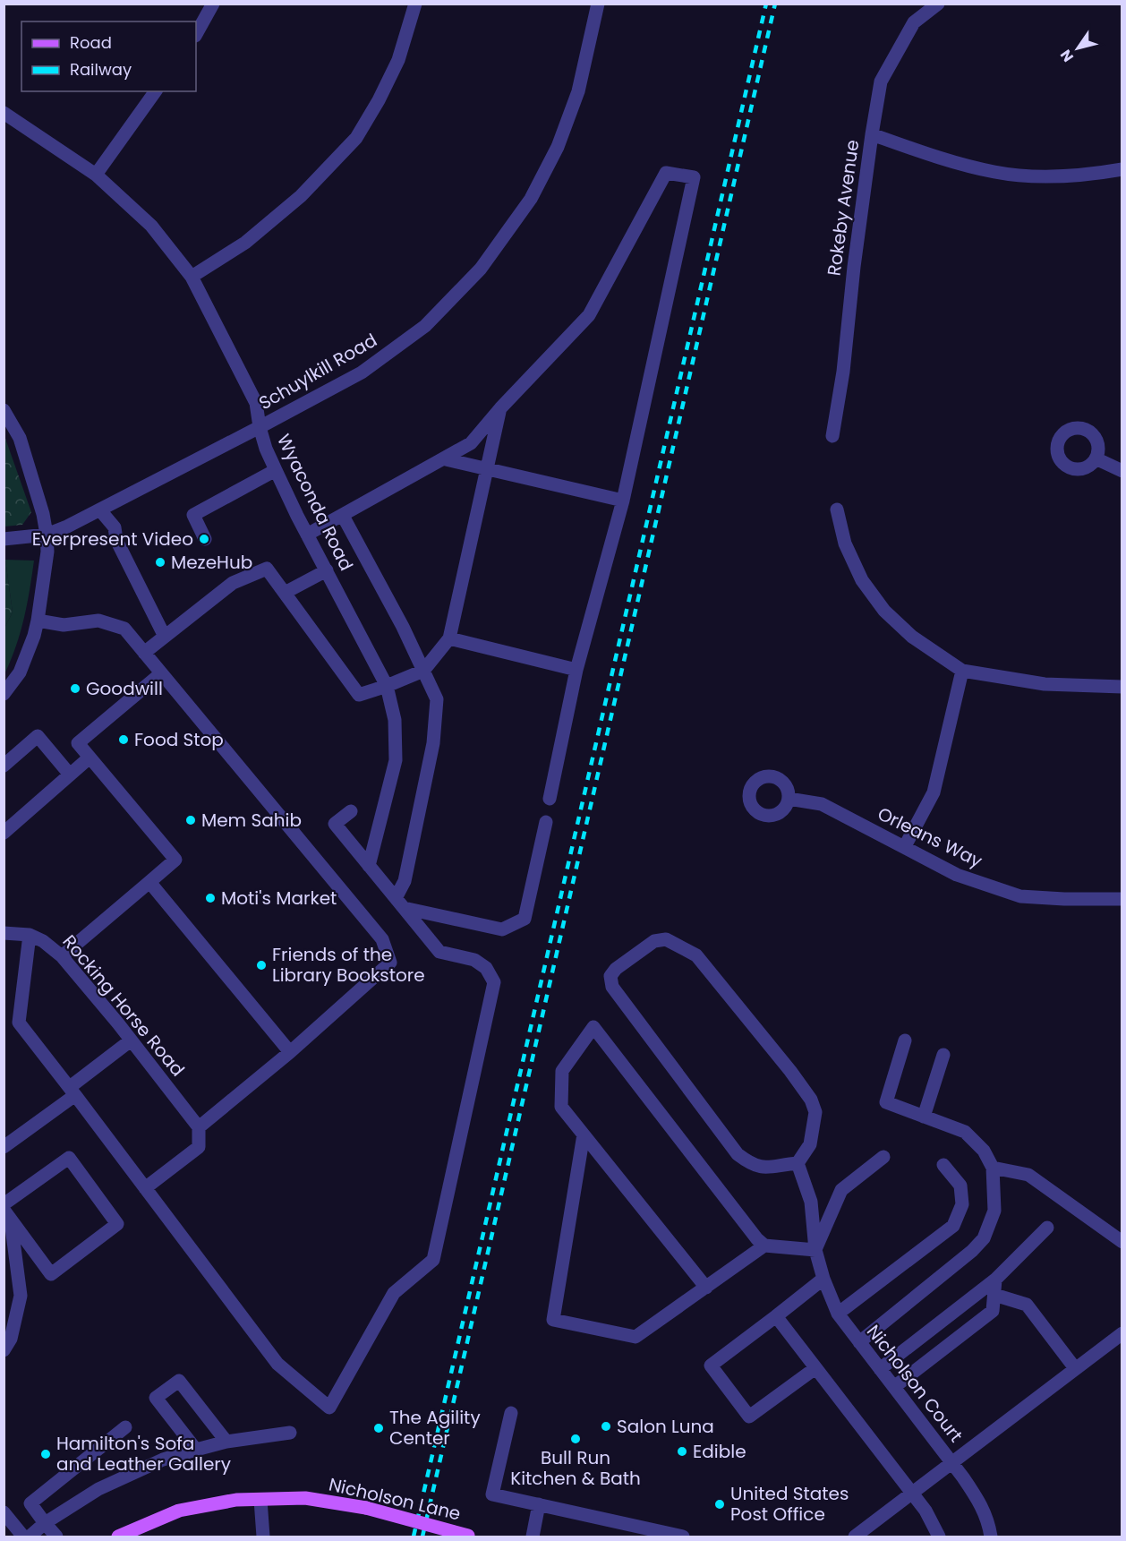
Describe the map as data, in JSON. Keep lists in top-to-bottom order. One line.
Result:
{"streets":{"main road":["Nicholson Lane"],"street":["Rokeby Avenue","Schuylkill Road","Wyaconda Road","Orleans Way","Rocking Horse Road","Nicholson Court"]},"crossings":[["Schuylkill Road","Wyaconda Road"]],"places":["Everpresent Video","MezeHub","Goodwill","Food Stop","Mem Sahib","Moti's Market","Friends of the Library Bookstore","Salon Luna","The Agility Center","Bull Run Kitchen & Bath","Edible","Hamilton's Sofa and Leather Gallery","United States Post Office"],"legend":["Road","Railway"],"north":"bottom left"}
